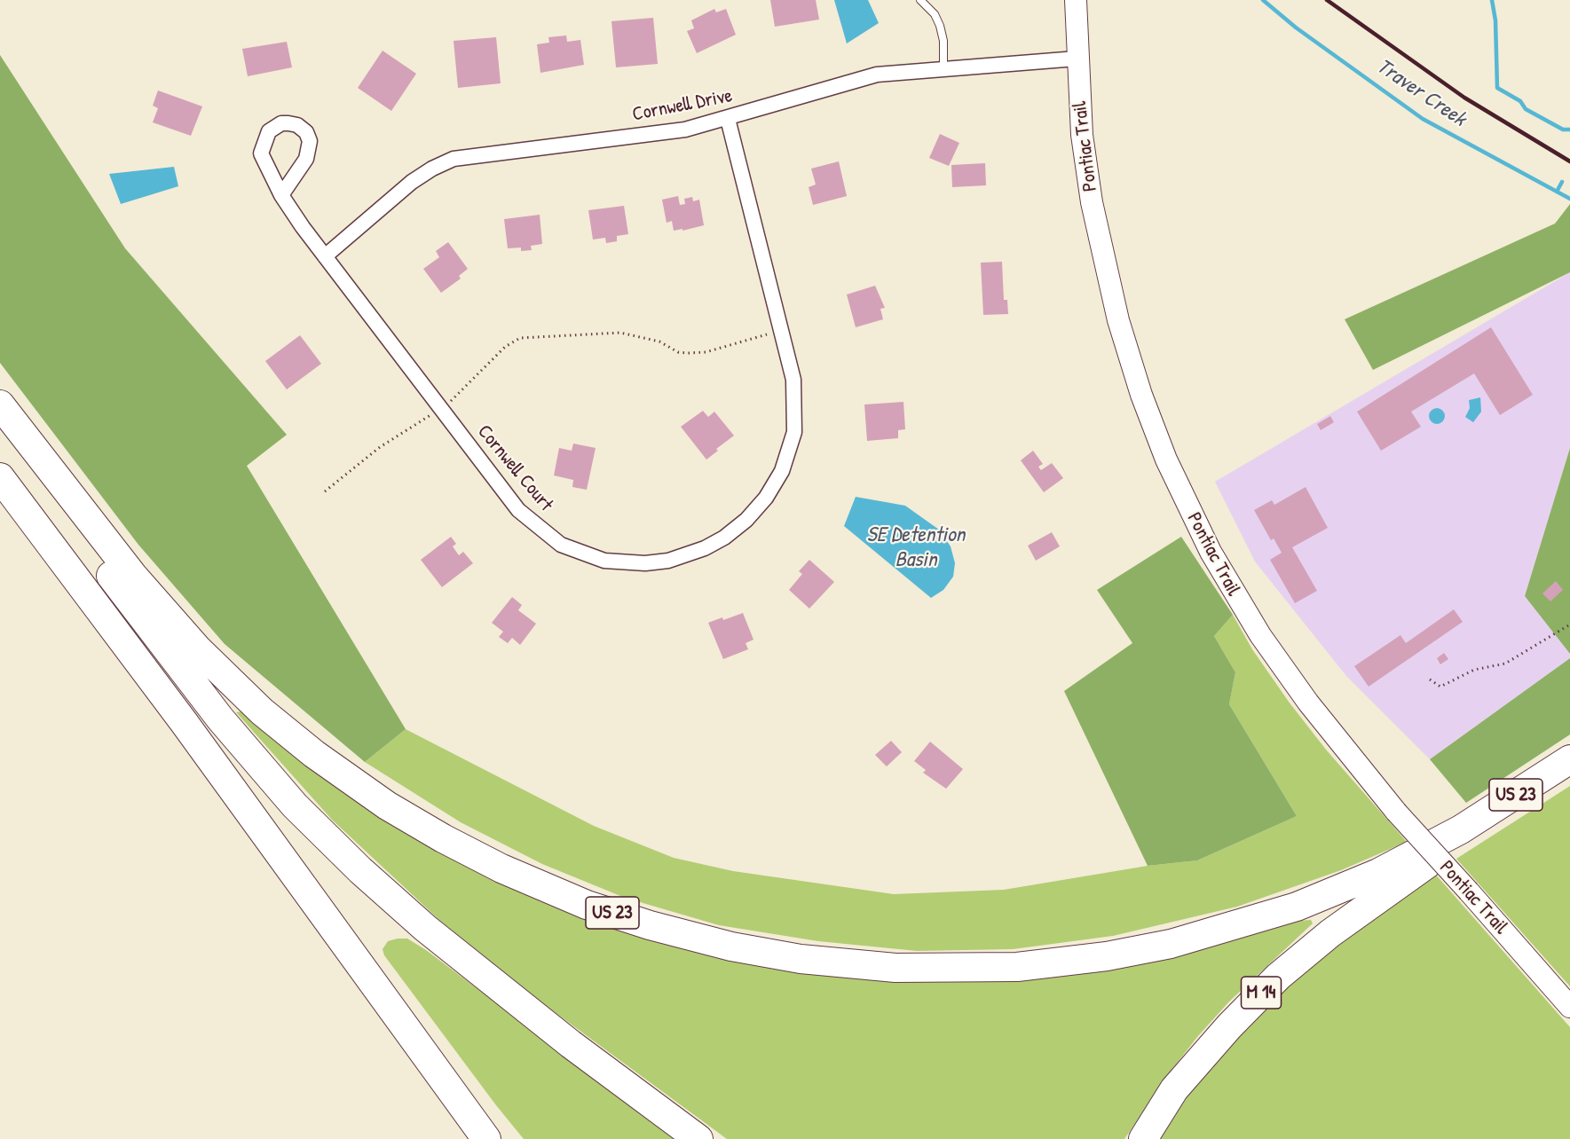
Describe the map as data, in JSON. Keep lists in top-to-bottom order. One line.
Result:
{"streets":{"highway":["US 23","M 14"],"main road":["Pontiac Trail"],"street":["Cornwell Drive","Cornwell Court"]},"crossings":[["Cornwell Drive","Pontiac Trail"],["Cornwell Drive","Cornwell Court"]],"water":["Traver Creek","SE Detention Basin"]}
